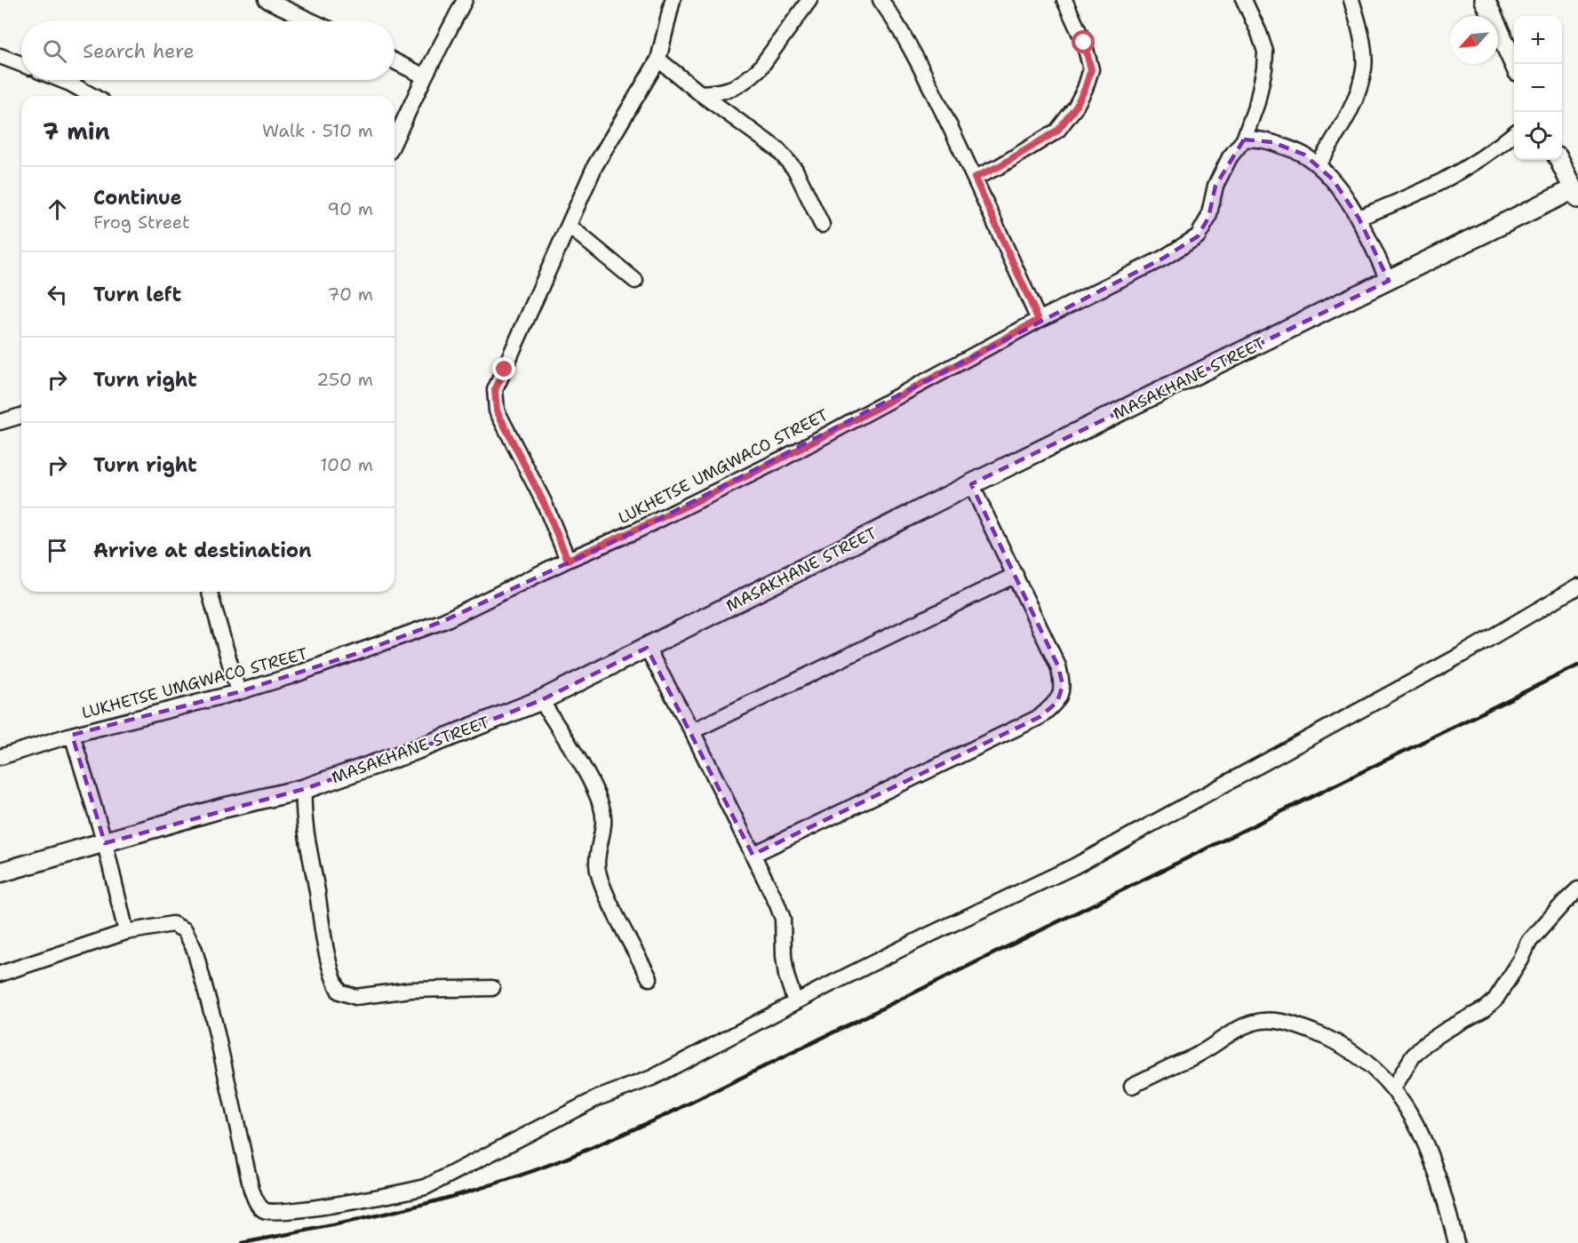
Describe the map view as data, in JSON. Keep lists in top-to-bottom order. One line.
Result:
{"streets":{"street":["MASAKHANE STREET","LUKHETSE UMGWACO STREET"]},"north":"bottom left","page":{"map_buttons":["+","−"],"search":"Search here","heading":["7 min","Walk · 510 m"],"list":[["Continue","Frog Street","90 m"],["Turn left","70 m"],["Turn right","250 m"],["Turn right","100 m"],"Arrive at destination"]}}
